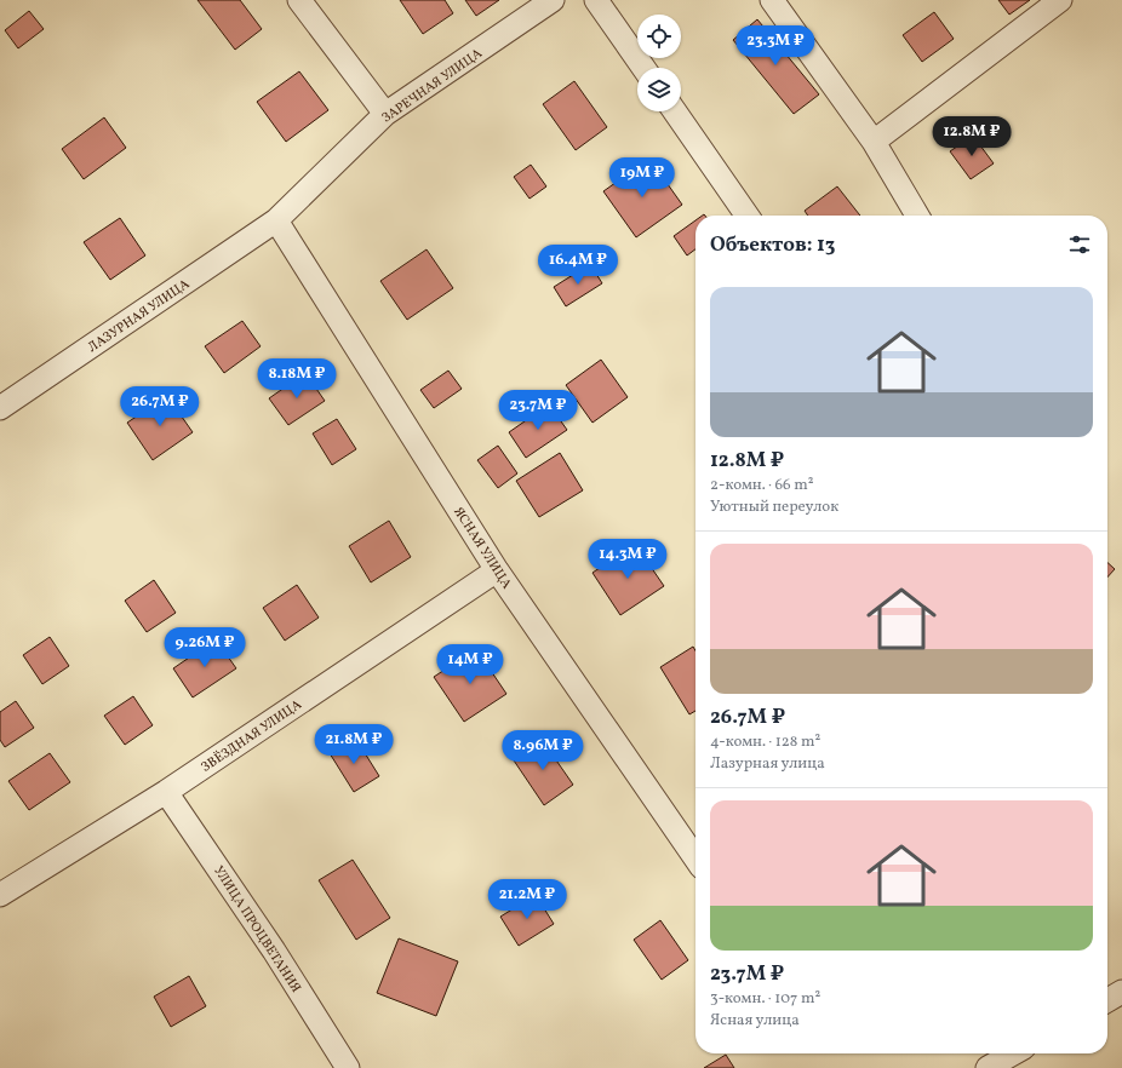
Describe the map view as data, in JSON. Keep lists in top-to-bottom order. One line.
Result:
{"streets":{"street":["ЗАРЕЧНАЯ УЛИЦА","ЛАЗУРНАЯ УЛИЦА","ЯСНАЯ УЛИЦА","ЗВЁЗДНАЯ УЛИЦА","УЛИЦА ПРОЦВЕТАНИЯ"]},"crossings":[["ЗАРЕЧНАЯ УЛИЦА","ЛАЗУРНАЯ УЛИЦА"],["ЗАРЕЧНАЯ УЛИЦА","ЯСНАЯ УЛИЦА"],["ЛАЗУРНАЯ УЛИЦА","ЯСНАЯ УЛИЦА"],["ЯСНАЯ УЛИЦА","ЗВЁЗДНАЯ УЛИЦА"],["ЗВЁЗДНАЯ УЛИЦА","УЛИЦА ПРОЦВЕТАНИЯ"]],"page":{"price":["23.3M ₽","12.8M ₽","19M ₽","16.4M ₽","8.18M ₽","26.7M ₽","23.7M ₽","14.3M ₽","9.26M ₽","14M ₽","21.8M ₽","8.96M ₽","21.2M ₽"],"heading":"Объектов: 13","list":[{"name":"12.8M ₽","note":"2-комн. · 66 m² · Уютный переулок"},{"name":"26.7M ₽","note":"4-комн. · 128 m² · Лазурная улица"},{"name":"23.7M ₽","note":"3-комн. · 107 m² · Ясная улица"}]}}
